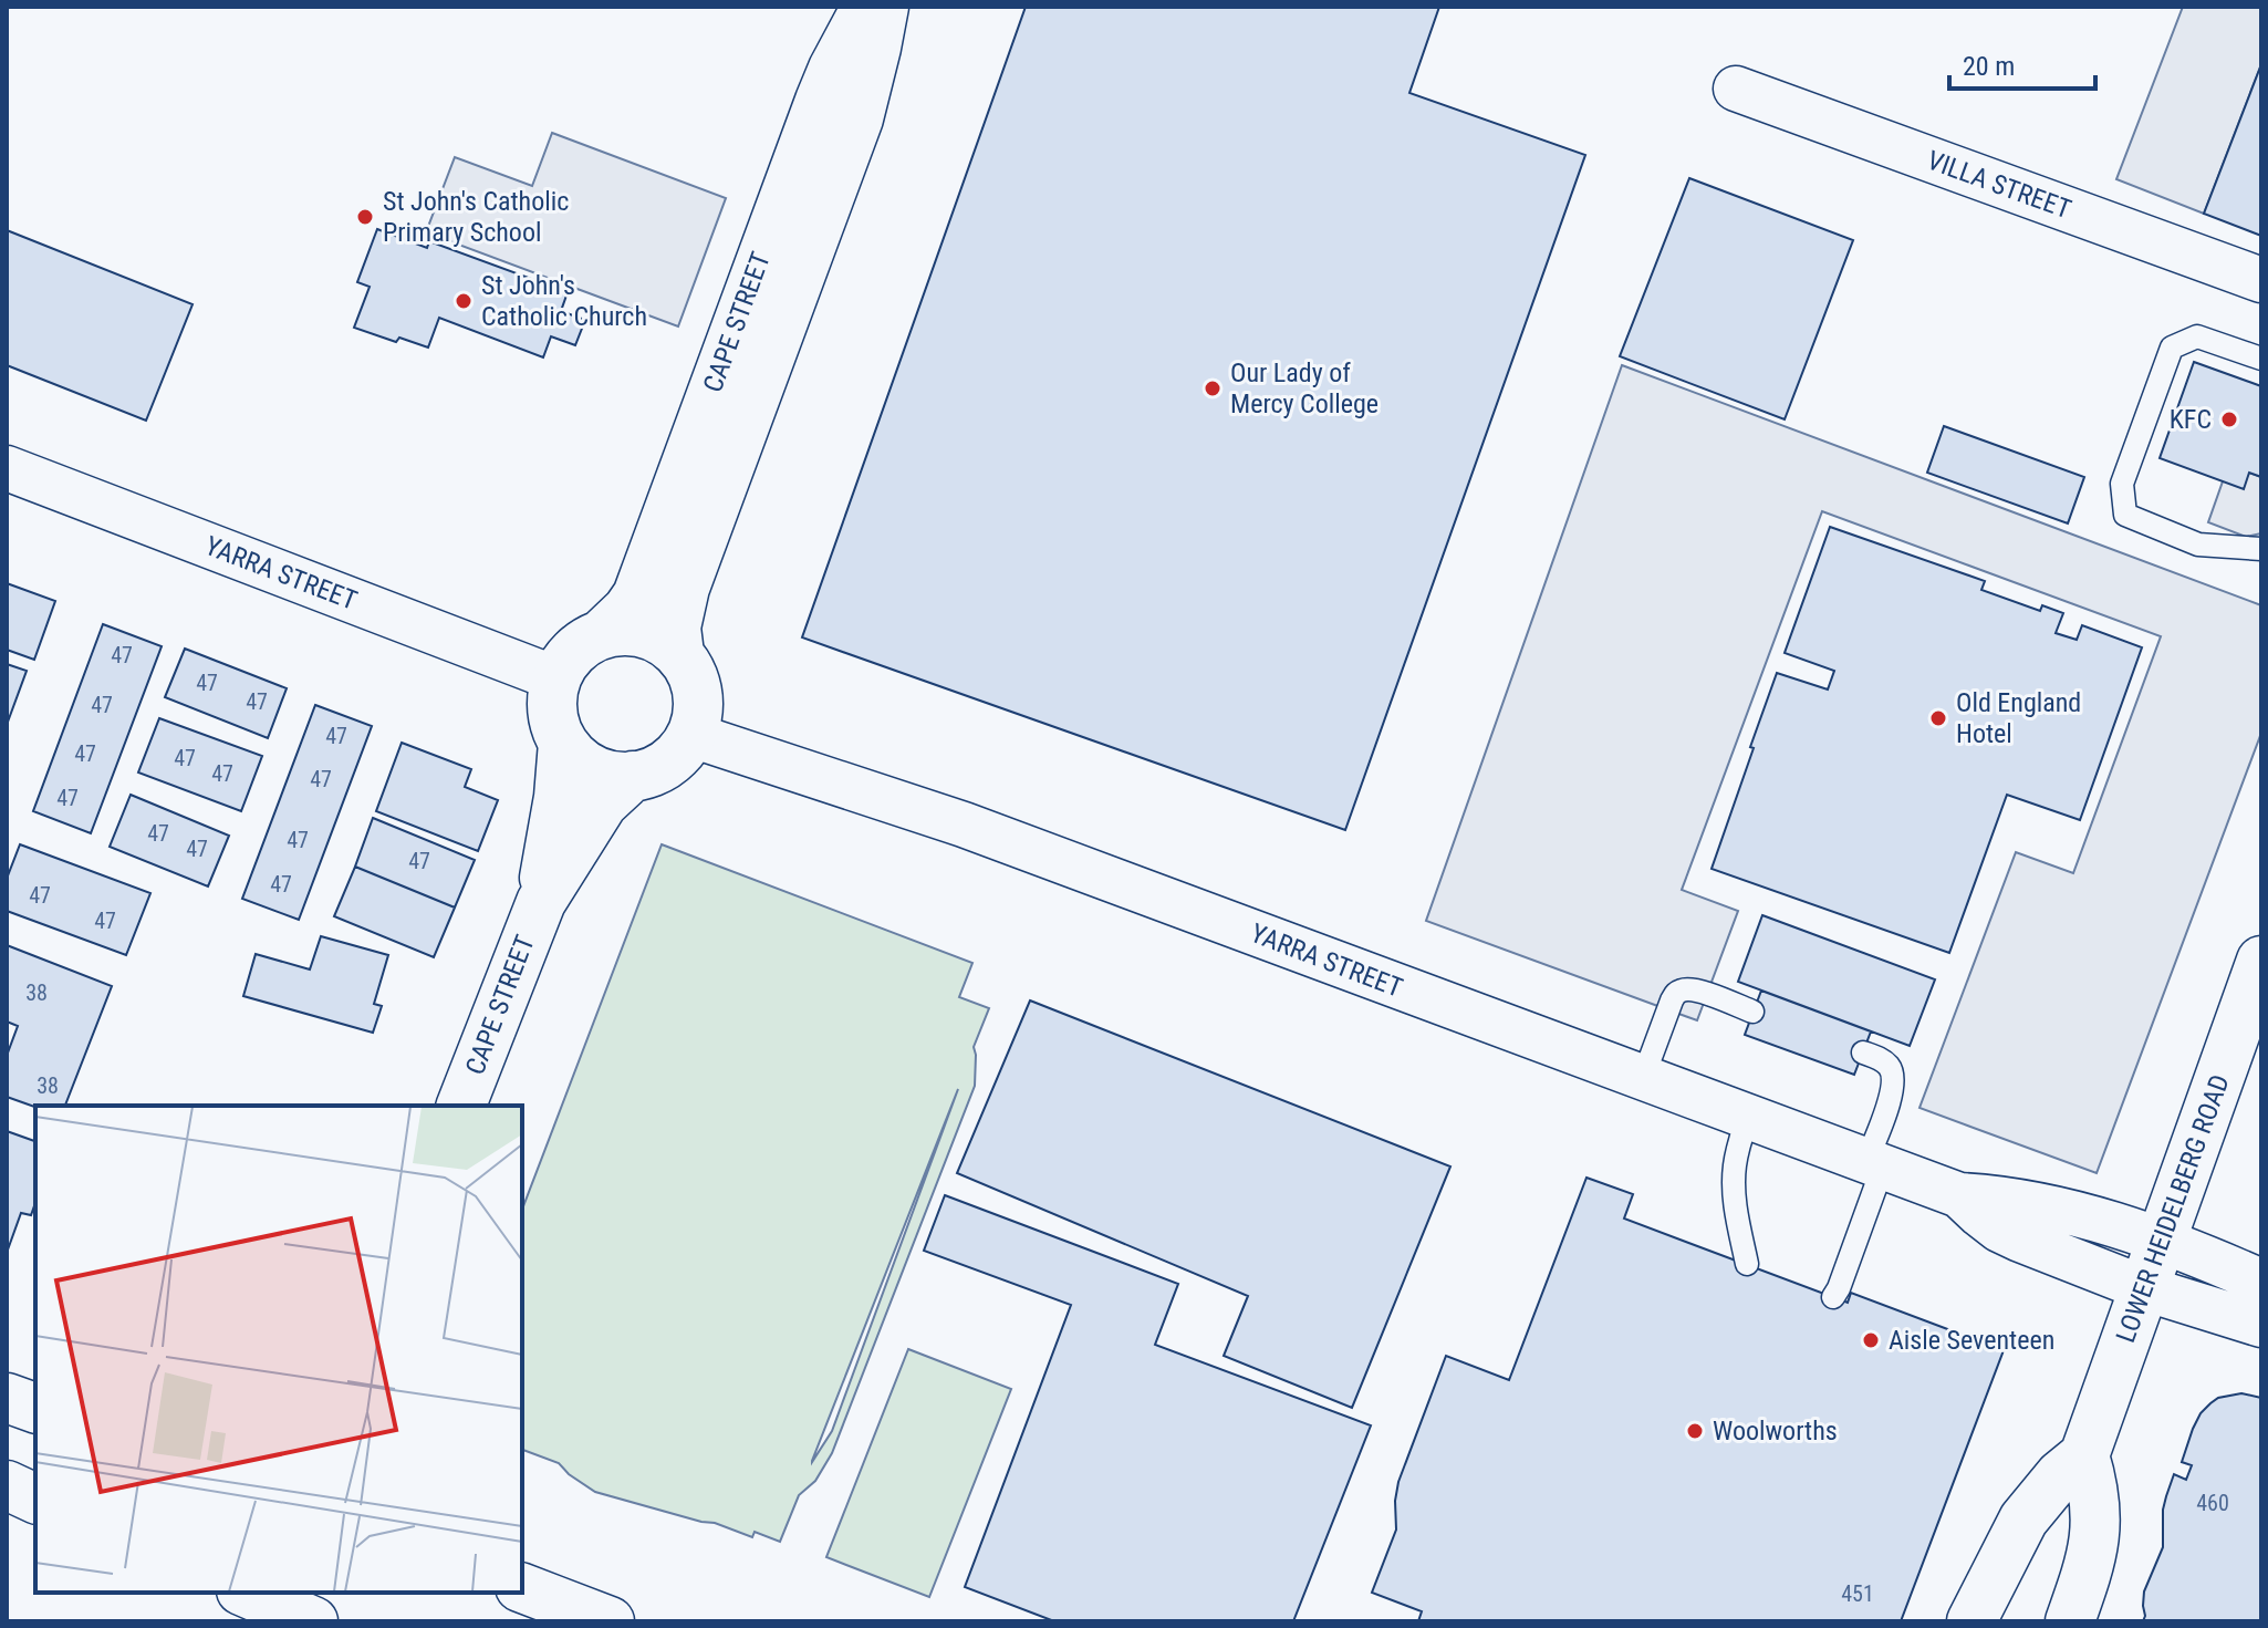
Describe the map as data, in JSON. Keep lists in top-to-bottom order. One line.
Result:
{"streets":{"main road":["CAPE STREET","LOWER HEIDELBERG ROAD"],"street":["VILLA STREET","YARRA STREET"]},"crossings":[["CAPE STREET","YARRA STREET"],["YARRA STREET","LOWER HEIDELBERG ROAD"]],"places":["St John's Catholic Primary School","St John's Catholic Church","Our Lady of Mercy College","KFC","Old England Hotel","Aisle Seventeen","Woolworths"],"house_numbers":["47","47","47","47","47","47","47","47","47","47","47","47","47","47","47","47","47","38","38","460","451"],"scale_bar":"20 m"}
